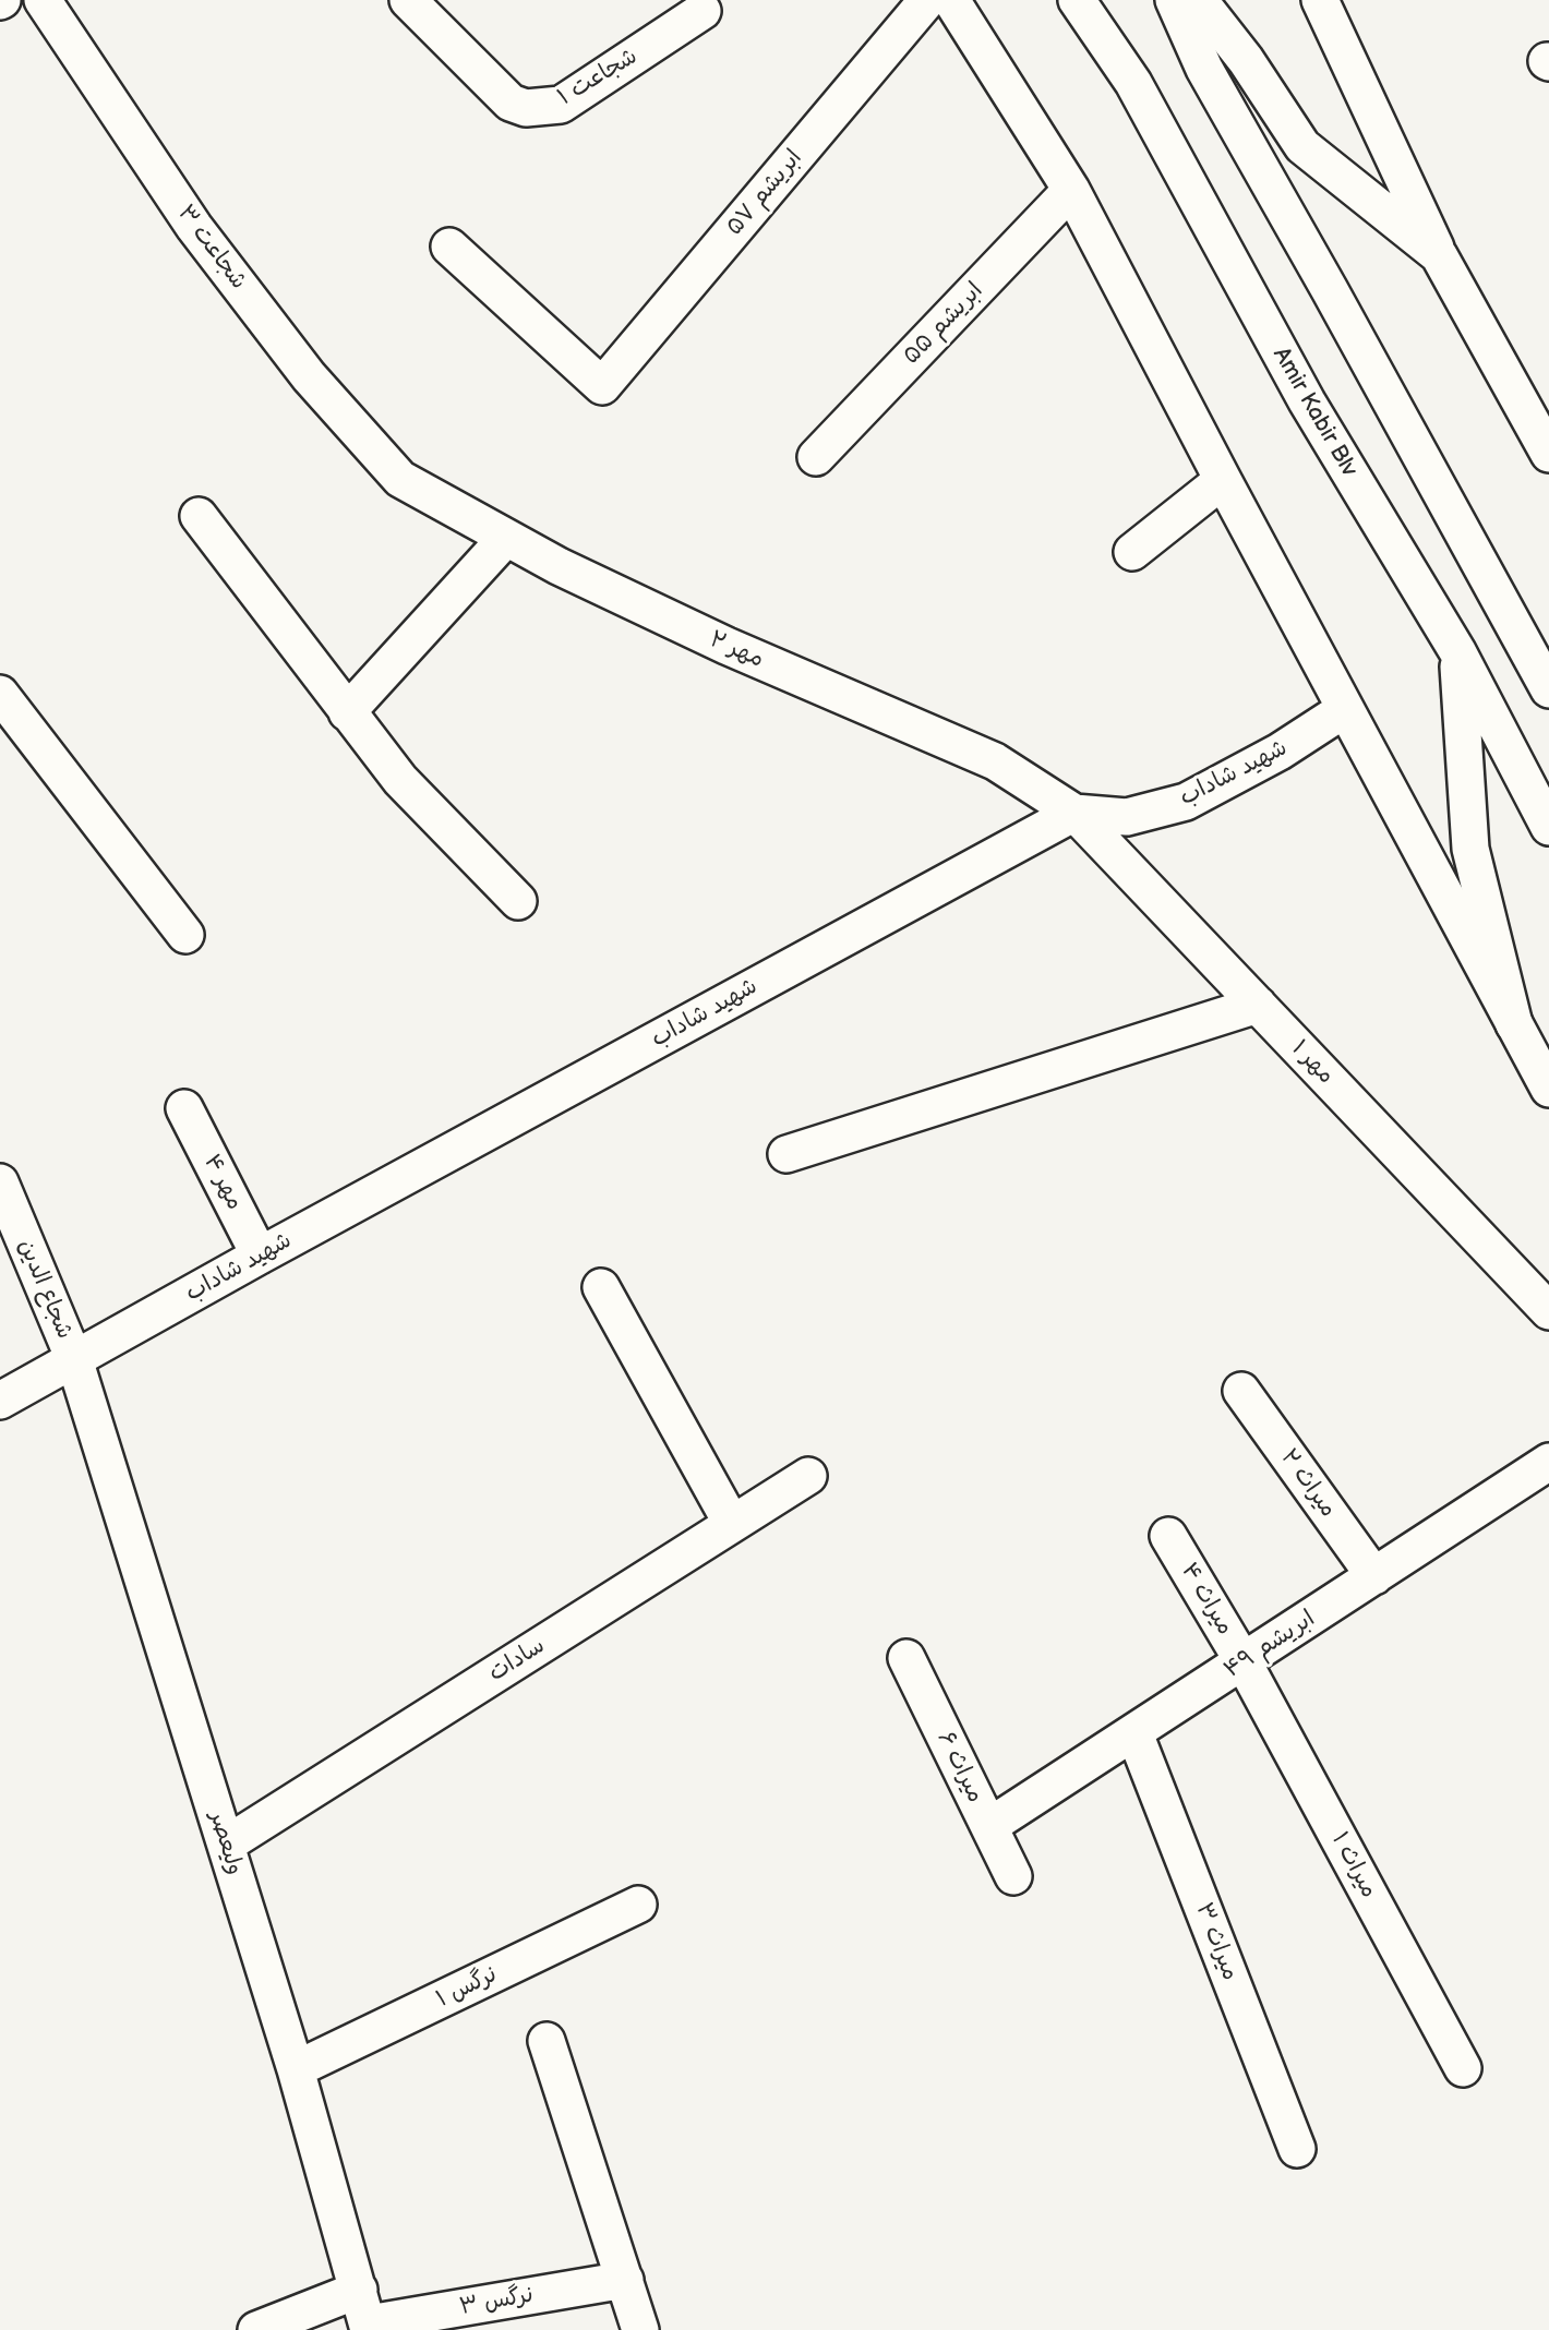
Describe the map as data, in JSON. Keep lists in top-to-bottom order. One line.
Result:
{"streets":{"street":["شجاعت ۱","ابریشم ۵۷","شجاعت ۳","ابریشم ۵۵","Amir Kabir Blv","مهر ۲","شهید شاداب","مهر ۱","مهر ۴","شجاع الدین","میراث ۲","میراث ۴","ابریشم ۴۹","سادات","میراث ۶","ولیعصر","میراث ۱","میراث ۳","نرگس ۱","نرگس ۳"]},"crossings":[["شجاعت ۳","مهر ۲"],["مهر ۲","شهید شاداب"],["مهر ۲","مهر ۱"],["شهید شاداب","مهر ۱"],["شهید شاداب","مهر ۴"],["شهید شاداب","شجاع الدین"],["شهید شاداب","ولیعصر"],["شجاع الدین","ولیعصر"],["میراث ۲","ابریشم ۴۹"],["میراث ۴","ابریشم ۴۹"],["میراث ۴","میراث ۱"],["ابریشم ۴۹","میراث ۶"],["ابریشم ۴۹","میراث ۱"],["ابریشم ۴۹","میراث ۳"],["سادات","ولیعصر"],["ولیعصر","نرگس ۱"],["ولیعصر","نرگس ۳"]]}
